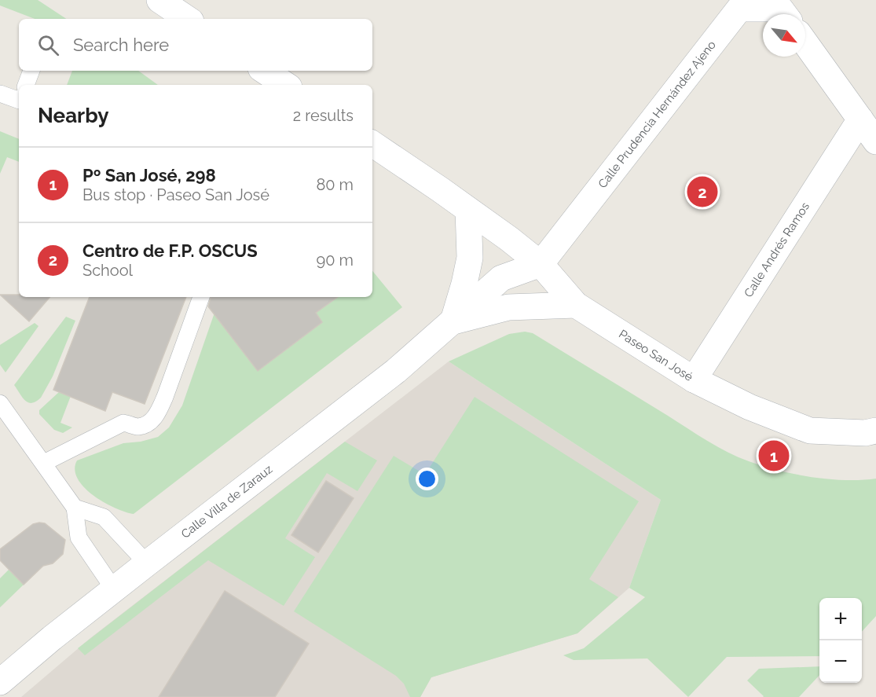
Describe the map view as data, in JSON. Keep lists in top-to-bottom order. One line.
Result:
{"streets":{"street":["Calle Prudencia Hernández Ajeno","Calle Andrés Ramos","Paseo San José","Calle Villa de Zarauz"]},"crossings":[["Calle Prudencia Hernández Ajeno","Paseo San José"],["Calle Prudencia Hernández Ajeno","Calle Villa de Zarauz"],["Calle Andrés Ramos","Paseo San José"],["Paseo San José","Calle Villa de Zarauz"]],"north":"bottom right","page":{"search":"Search here","heading":["Nearby","2 results"],"list":[{"mark":"1","name":"Pº San José, 298","note":"Bus stop · Paseo San José","value":"80 m"},{"mark":"2","name":"Centro de F.P. OSCUS","note":"School","value":"90 m"}],"pins":["2","1"],"map_buttons":["+","−"]}}
